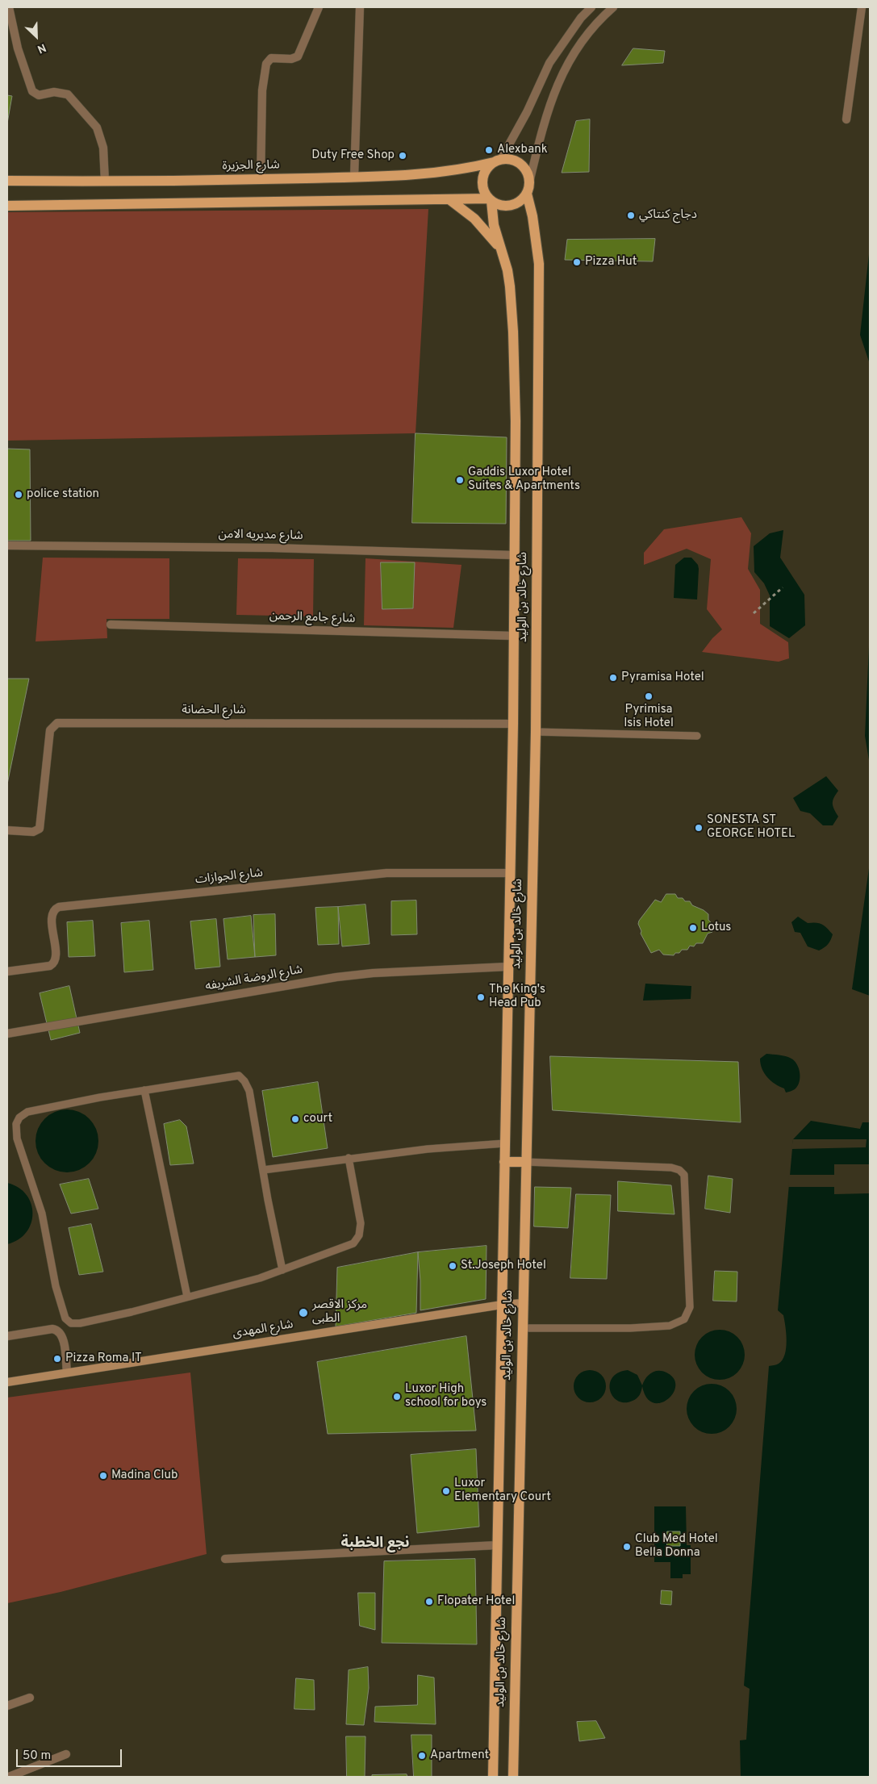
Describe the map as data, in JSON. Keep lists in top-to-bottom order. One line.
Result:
{"streets":{"main road":["شارع الجزيرة","شارع خالد بن الوليد"],"street":["شارع مديريه الامن","شارع جامع الرحمن","شارع الحضانة","شارع الجوازات","شارع الروضة الشريفه","شارع المهدى"]},"crossings":[["شارع الجزيرة","شارع خالد بن الوليد"],["شارع مديريه الامن","شارع خالد بن الوليد"],["شارع خالد بن الوليد","شارع جامع الرحمن"],["شارع خالد بن الوليد","شارع الحضانة"],["شارع خالد بن الوليد","شارع الجوازات"],["شارع خالد بن الوليد","شارع الروضة الشريفه"],["شارع خالد بن الوليد","شارع المهدى"]],"districts":["نجع الخطبة"],"places":["Alexbank","Duty Free Shop","دجاج كنتاكي","Pizza Hut","Gaddis Luxor Hotel Suites & Apartments","police station","Pyramisa Hotel","Pyrimisa Isis Hotel","SONESTA ST GEORGE HOTEL","Lotus","The King's Head Pub","court","St.Joseph Hotel","مركز الاقصر الطبى","Pizza Roma IT","Luxor High school for boys","Madina Club","Luxor Elementary Court","Club Med Hotel Bella Donna","Flopater Hotel","Apartment"],"scale_bar":"50 m","north":"bottom right"}
